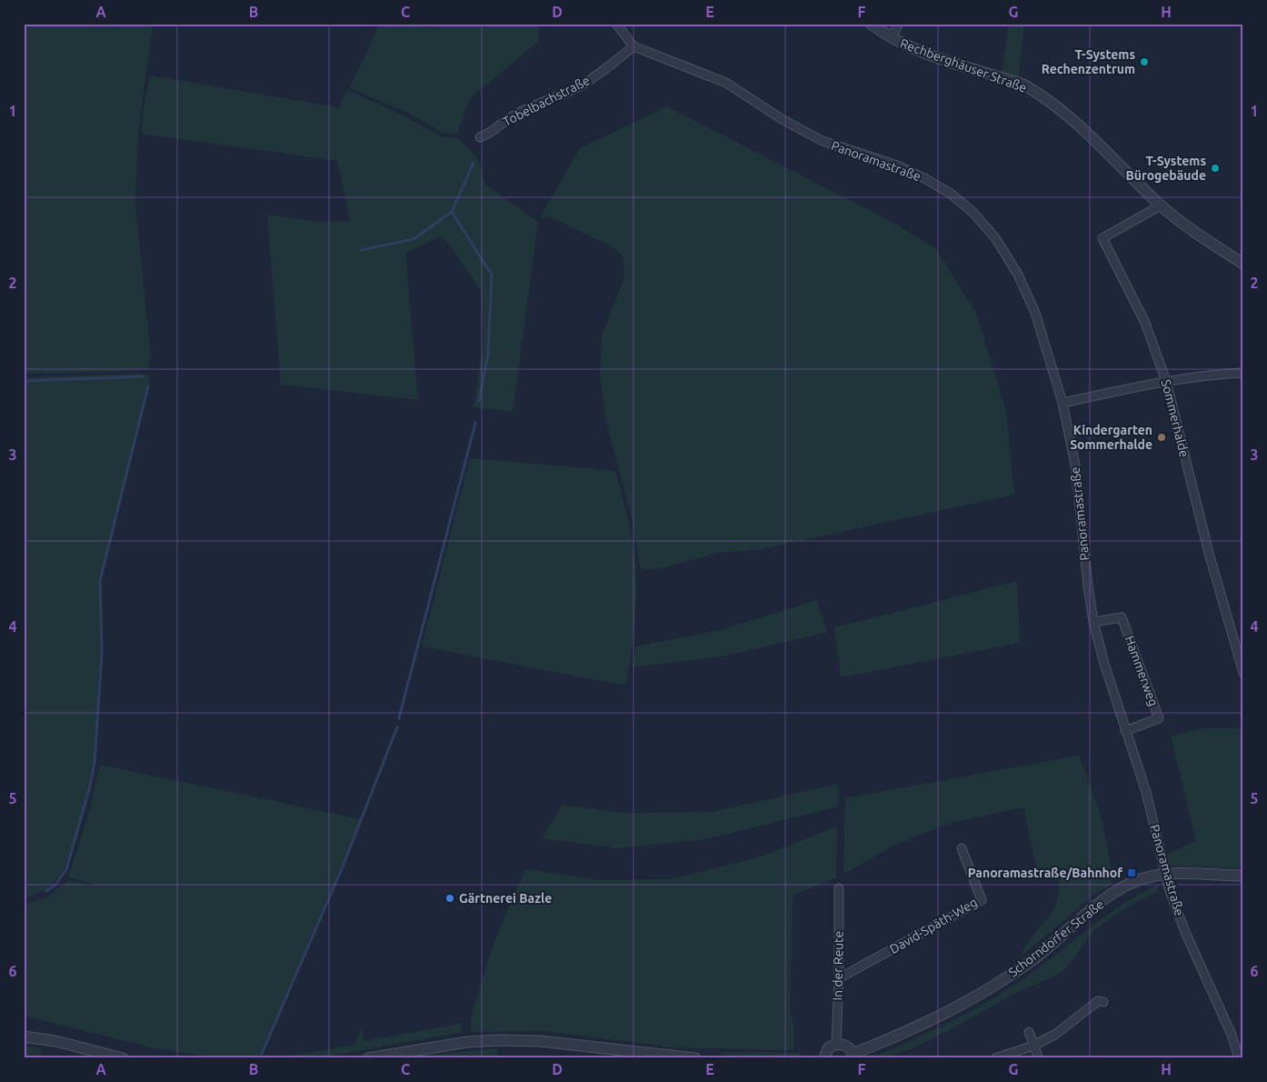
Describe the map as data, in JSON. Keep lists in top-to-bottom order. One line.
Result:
{"streets":{"street":["Rechberghäuser Straße","Tobelbachstraße","Panoramastraße","Sommerhalde","Hammerweg","David-Späth-Weg","Schorndorfer Straße","In der Reute"]},"crossings":[["Rechberghäuser Straße","Sommerhalde"],["Tobelbachstraße","Panoramastraße"],["Panoramastraße","Hammerweg"],["Panoramastraße","Schorndorfer Straße"],["David-Späth-Weg","In der Reute"]],"places":{"other":["T-Systems Rechenzentrum","T-Systems Bürogebäude","Kindergarten Sommerhalde","Gärtnerei Bazle"],"transit":["Panoramastraße/Bahnhof"]},"grid":{"columns":["A","B","C","D","E","F","G","H"],"rows":["1","2","3","4","5","6"]}}
